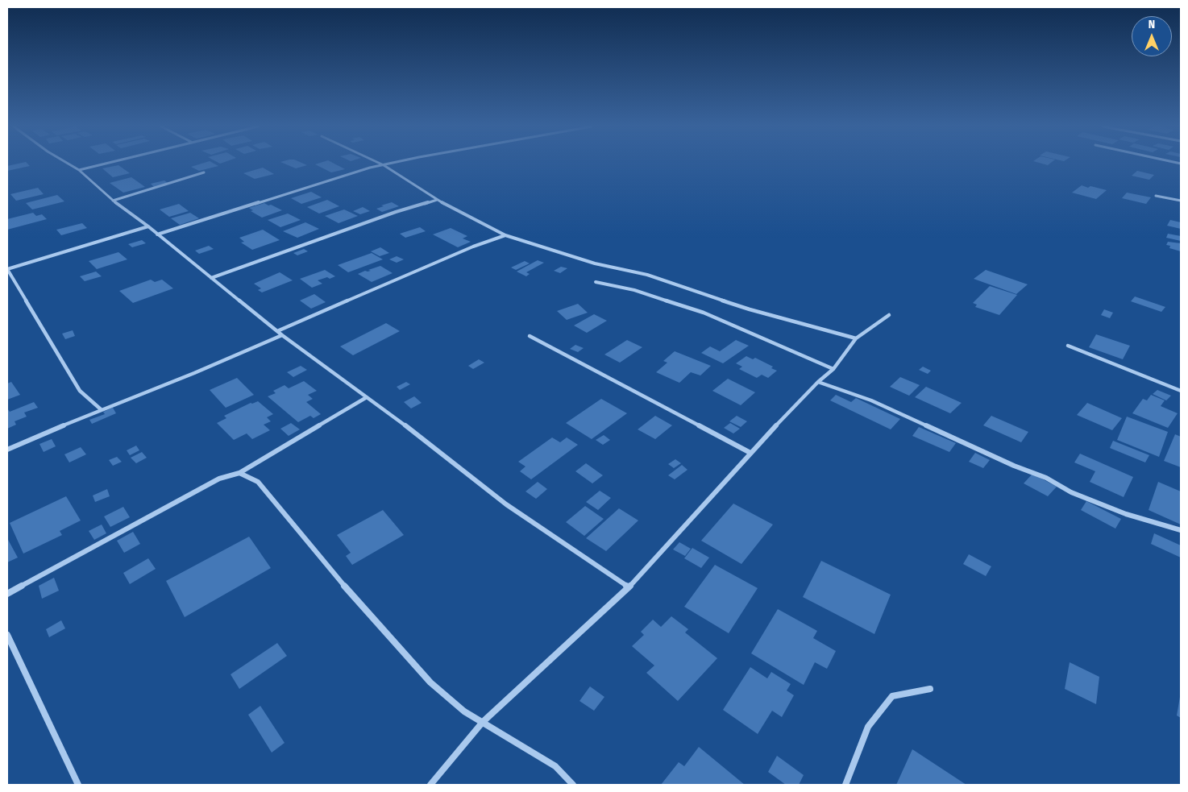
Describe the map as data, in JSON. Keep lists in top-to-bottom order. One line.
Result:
{"north":"top"}
